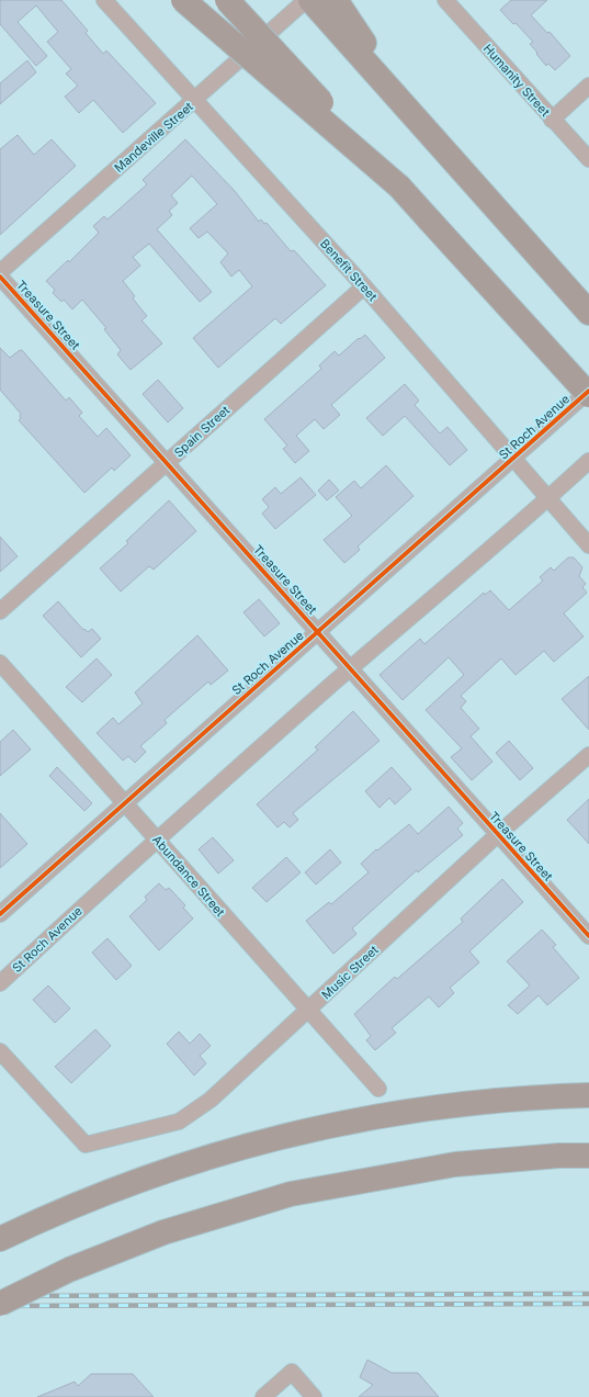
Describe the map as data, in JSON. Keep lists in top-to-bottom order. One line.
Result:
{"streets":{"street":["Humanity Street","Mandeville Street","Benefit Street","Treasure Street","St Roch Avenue","Spain Street","Abundance Street","Music Street"]},"crossings":[["Mandeville Street","Benefit Street"],["Benefit Street","St Roch Avenue"],["Benefit Street","Spain Street"],["Treasure Street","St Roch Avenue"],["Treasure Street","Spain Street"],["Treasure Street","Music Street"],["St Roch Avenue","Abundance Street"],["Abundance Street","Music Street"]]}
